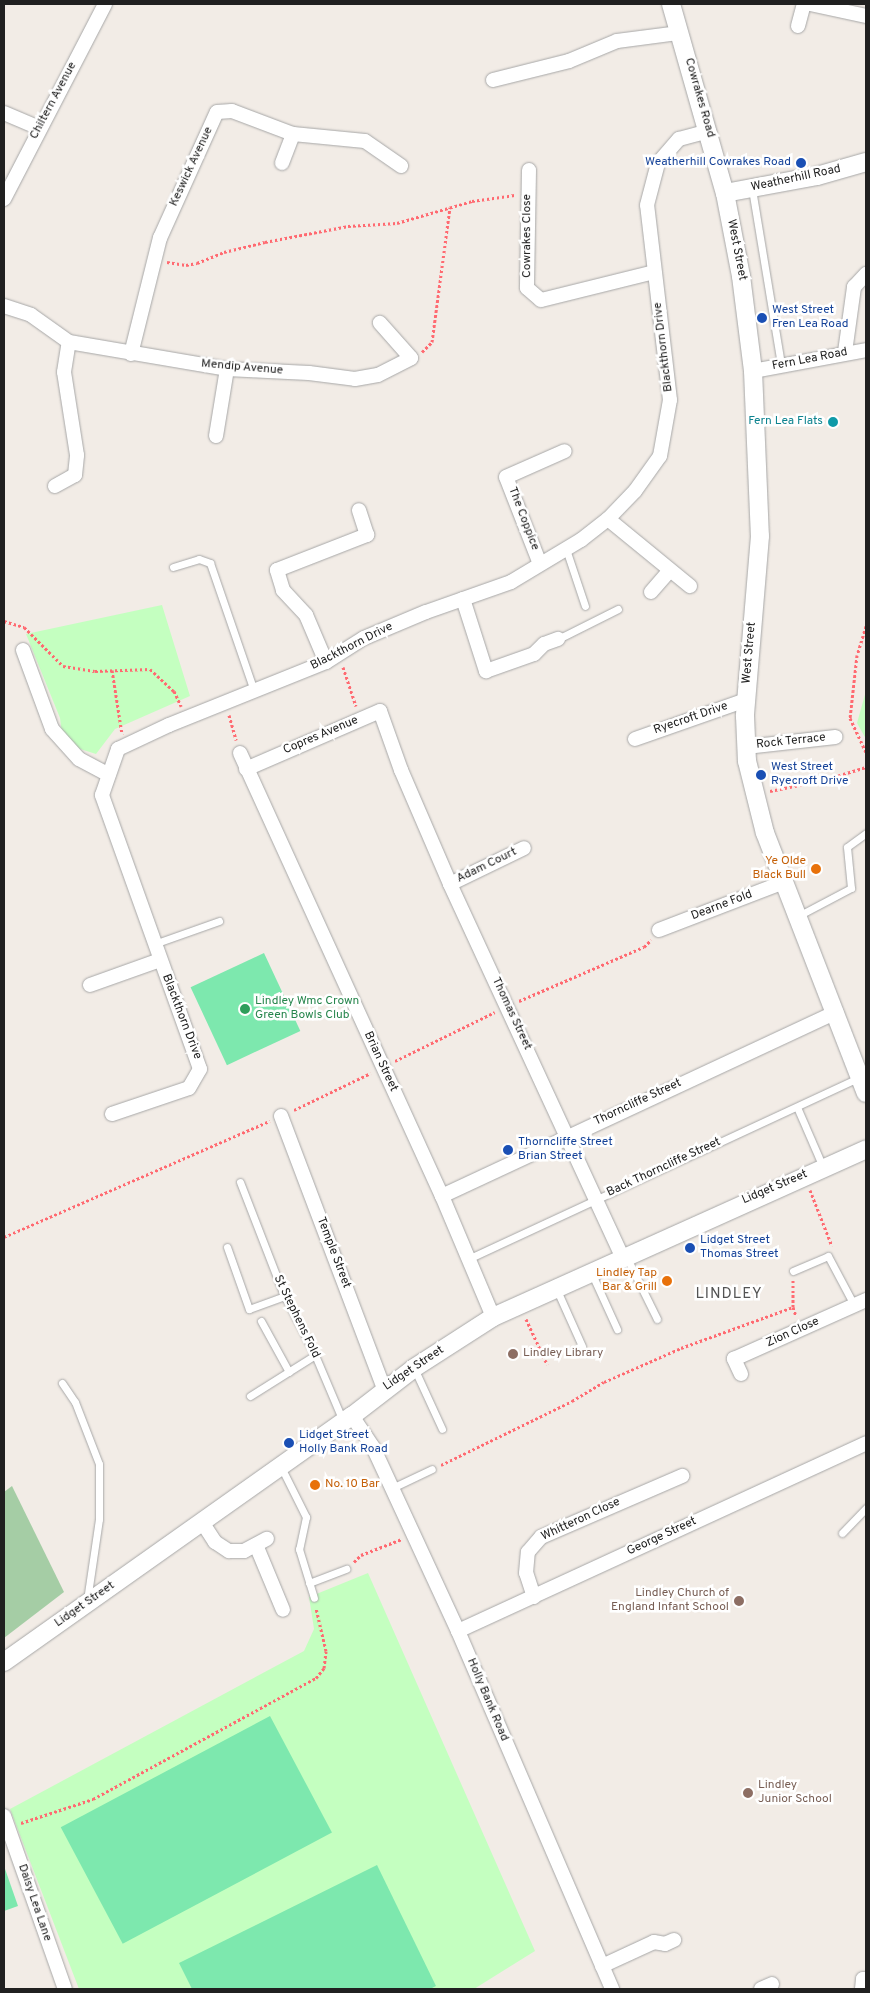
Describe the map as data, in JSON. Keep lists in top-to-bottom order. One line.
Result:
{"streets":{"street":["Cowrakes Road","Chiltern Avenue","Keswick Avenue","Weatherhill Road","Cowrakes Close","West Street","Blackthorn Drive","Fern Lea Road","Mendip Avenue","The Coppice","Ryecroft Drive","Copres Avenue","Rock Terrace","Adam Court","Dearne Fold","Thomas Street","Brian Street","Thorncliffe Street","Lidget Street","Temple Street","Zion Close","Whitteron Close","George Street","Holly Bank Road","Daisy Lea Lane"],"lane":["Back Thorncliffe Street","St Stephens Fold"]},"crossings":[["Cowrakes Road","Weatherhill Road"],["Cowrakes Road","West Street"],["Cowrakes Road","Blackthorn Drive"],["Keswick Avenue","Mendip Avenue"],["Weatherhill Road","West Street"],["Cowrakes Close","Blackthorn Drive"],["West Street","Fern Lea Road"],["West Street","Ryecroft Drive"],["West Street","Rock Terrace"],["West Street","Dearne Fold"],["West Street","Thorncliffe Street"],["West Street","Back Thorncliffe Street"],["Blackthorn Drive","The Coppice"],["Copres Avenue","Thomas Street"],["Copres Avenue","Brian Street"],["Adam Court","Thomas Street"],["Thomas Street","Thorncliffe Street"],["Thomas Street","Back Thorncliffe Street"],["Thomas Street","Lidget Street"],["Brian Street","Thorncliffe Street"],["Brian Street","Back Thorncliffe Street"],["Brian Street","Lidget Street"],["Lidget Street","Temple Street"],["Lidget Street","St Stephens Fold"],["Lidget Street","Holly Bank Road"],["St Stephens Fold","Holly Bank Road"],["Whitteron Close","George Street"],["George Street","Holly Bank Road"]],"districts":["LINDLEY"],"places":["Weatherhill Cowrakes Road","West Street Fren Lea Road","Fern Lea Flats","West Street Ryecroft Drive","Ye Olde Black Bull","Lindley Wmc Crown Green Bowls Club","Thorncliffe Street Brian Street","Lidget Street Thomas Street","Lindley Tap Bar & Grill","Lindley Library","Lidget Street Holly Bank Road","No. 10 Bar","Lindley Church of England Infant School","Lindley Junior School"]}
